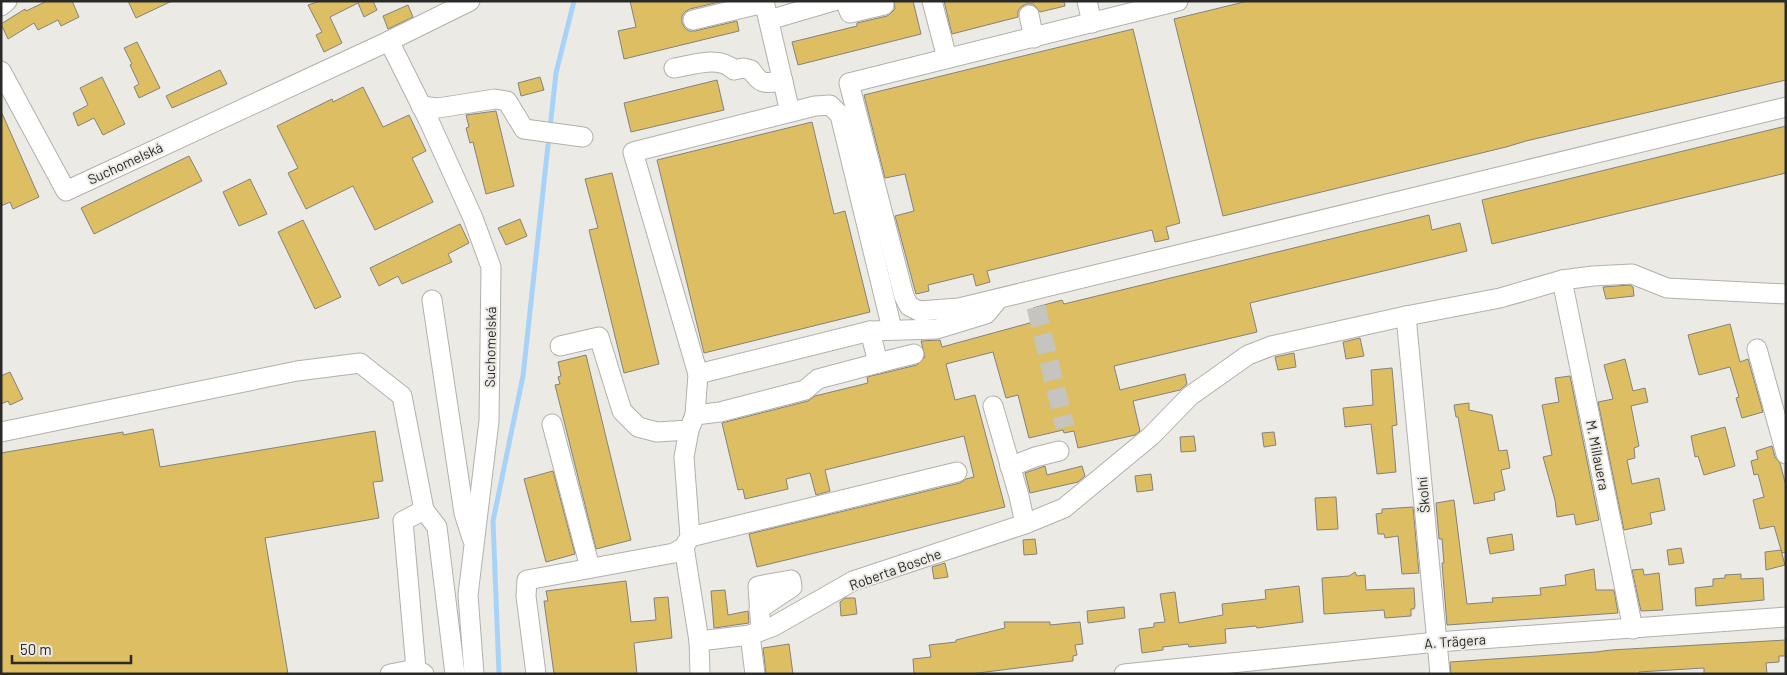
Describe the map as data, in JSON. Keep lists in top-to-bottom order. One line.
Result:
{"streets":{"street":["Suchomelská","M. Millauera","Školní","Roberta Bosche","A. Trägera"]},"crossings":[["M. Millauera","Roberta Bosche"],["M. Millauera","A. Trägera"],["Školní","Roberta Bosche"],["Školní","A. Trägera"]],"scale_bar":"50 m"}
